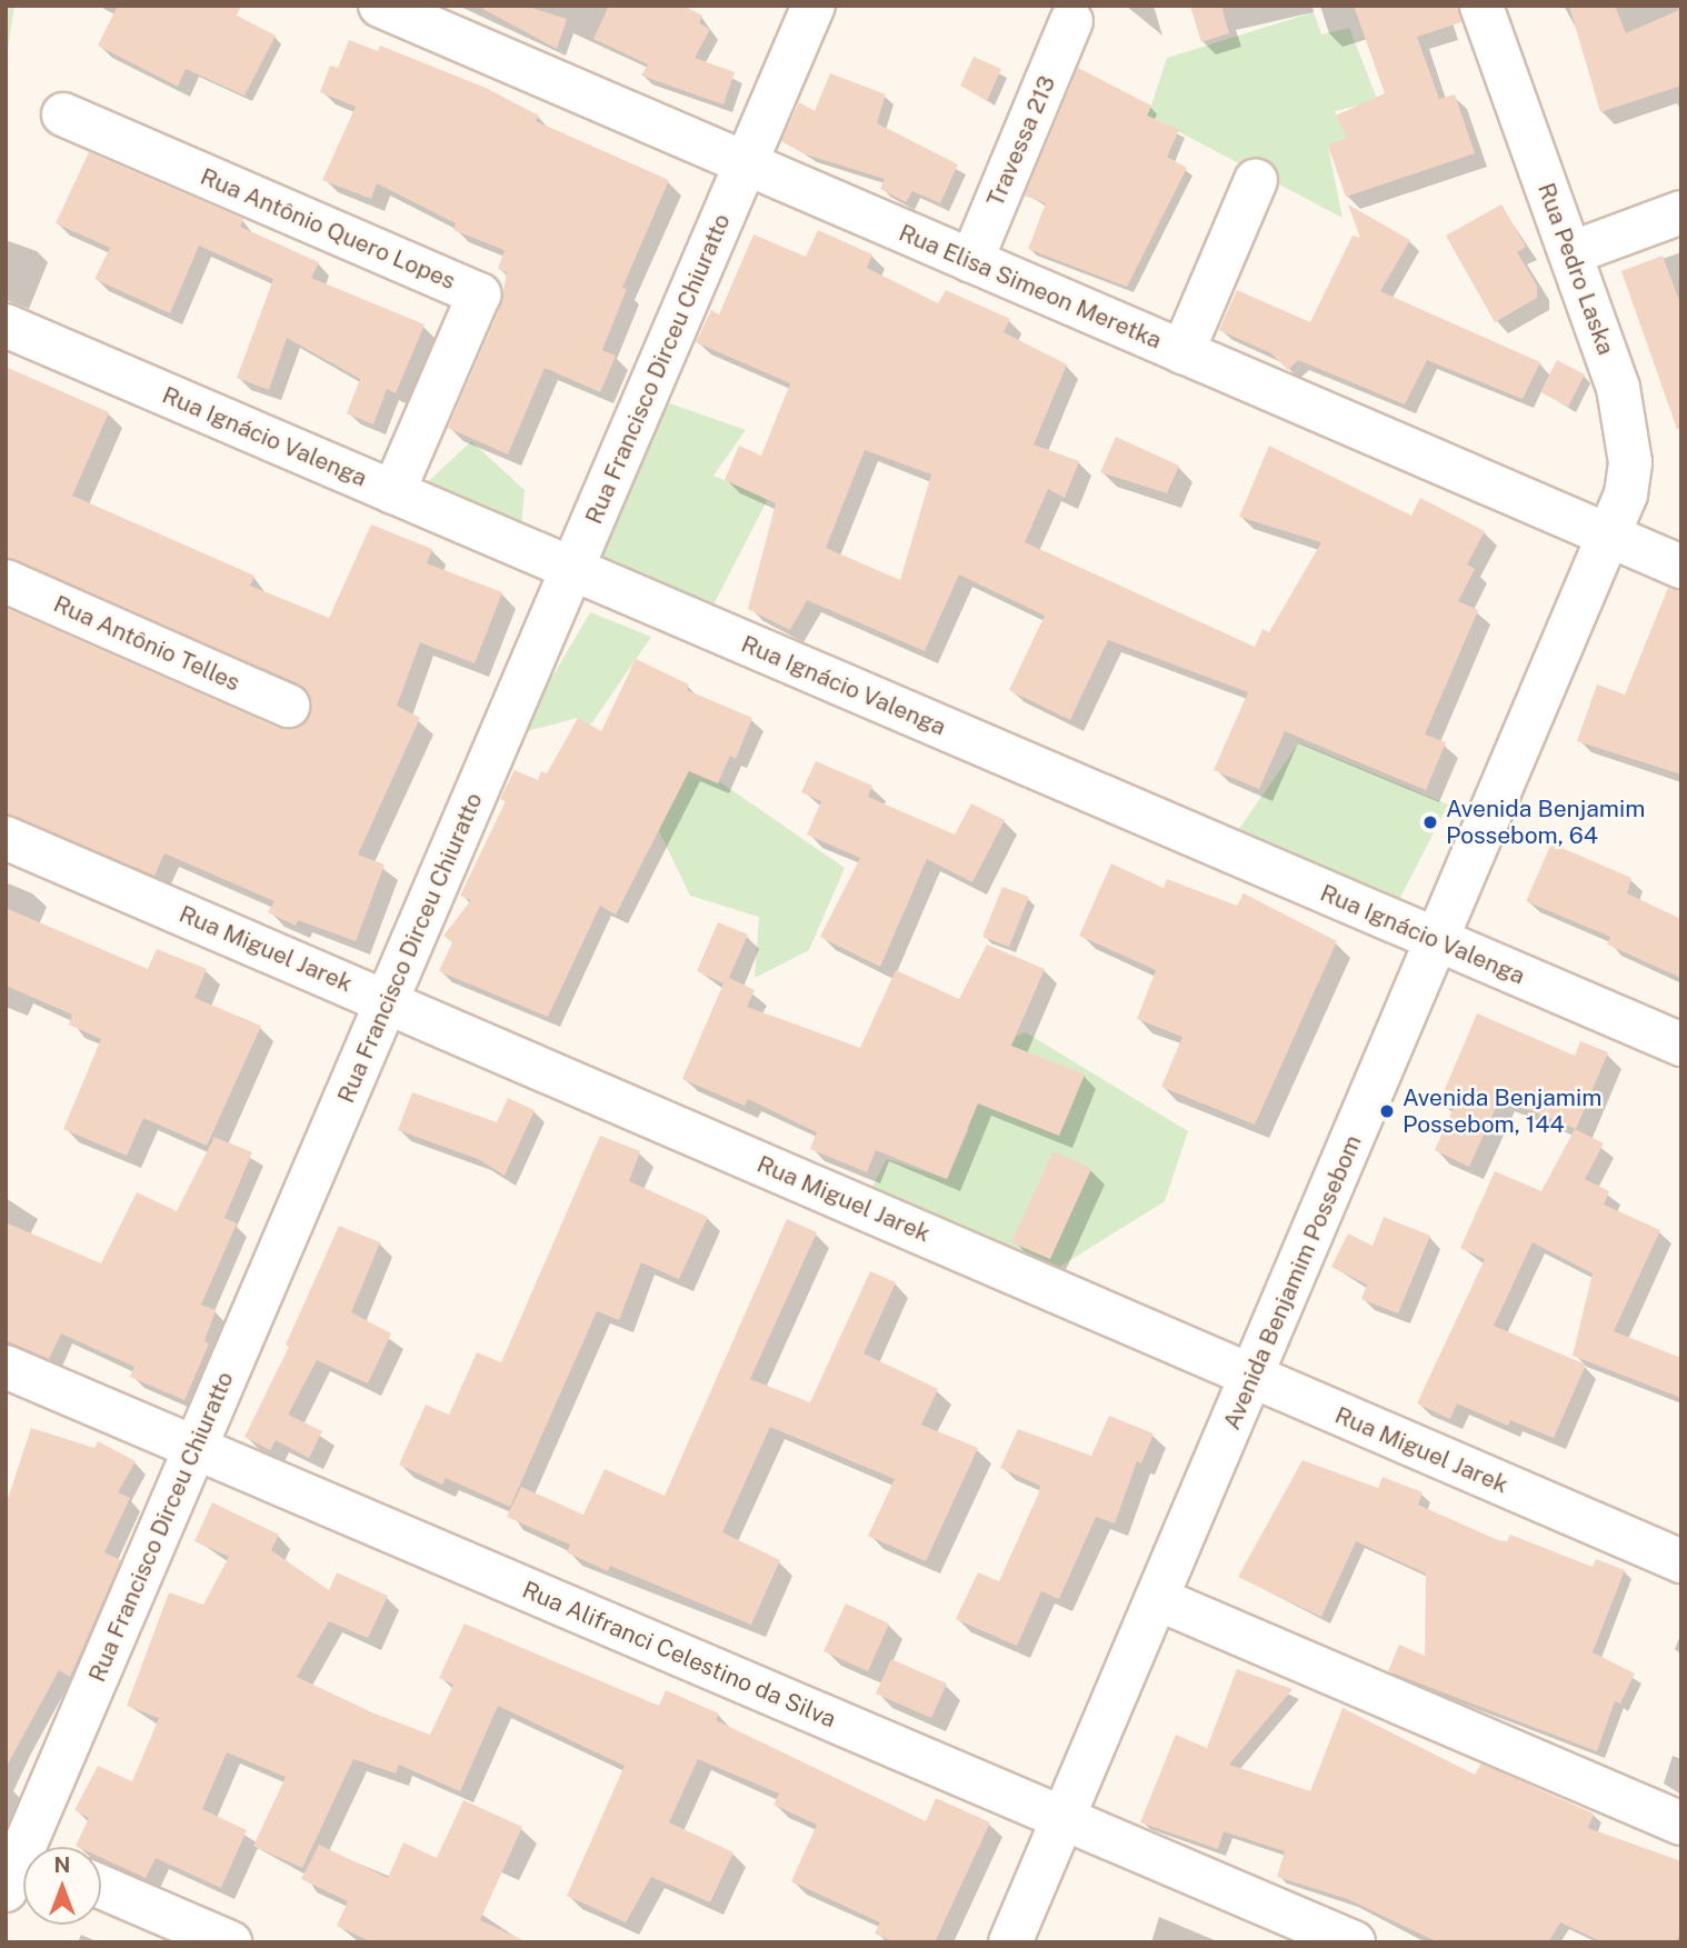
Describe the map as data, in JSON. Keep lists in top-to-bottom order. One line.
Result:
{"streets":{"street":["Travessa 213","Rua Antônio Quero Lopes","Rua Pedro Laska","Rua Elisa Simeon Meretka","Rua Francisco Dirceu Chiuratto","Rua Ignácio Valenga","Rua Antônio Telles","Rua Miguel Jarek","Avenida Benjamim Possebom","Rua Alifranci Celestino da Silva"]},"crossings":[["Travessa 213","Rua Elisa Simeon Meretka"],["Rua Antônio Quero Lopes","Rua Ignácio Valenga"],["Rua Pedro Laska","Rua Elisa Simeon Meretka"],["Rua Pedro Laska","Avenida Benjamim Possebom"],["Rua Elisa Simeon Meretka","Rua Francisco Dirceu Chiuratto"],["Rua Elisa Simeon Meretka","Avenida Benjamim Possebom"],["Rua Francisco Dirceu Chiuratto","Rua Ignácio Valenga"],["Rua Francisco Dirceu Chiuratto","Rua Miguel Jarek"],["Rua Francisco Dirceu Chiuratto","Rua Alifranci Celestino da Silva"],["Rua Ignácio Valenga","Avenida Benjamim Possebom"],["Rua Miguel Jarek","Avenida Benjamim Possebom"],["Avenida Benjamim Possebom","Rua Alifranci Celestino da Silva"]],"places":["Avenida Benjamim Possebom, 64","Avenida Benjamim Possebom, 144"],"north":"top"}
